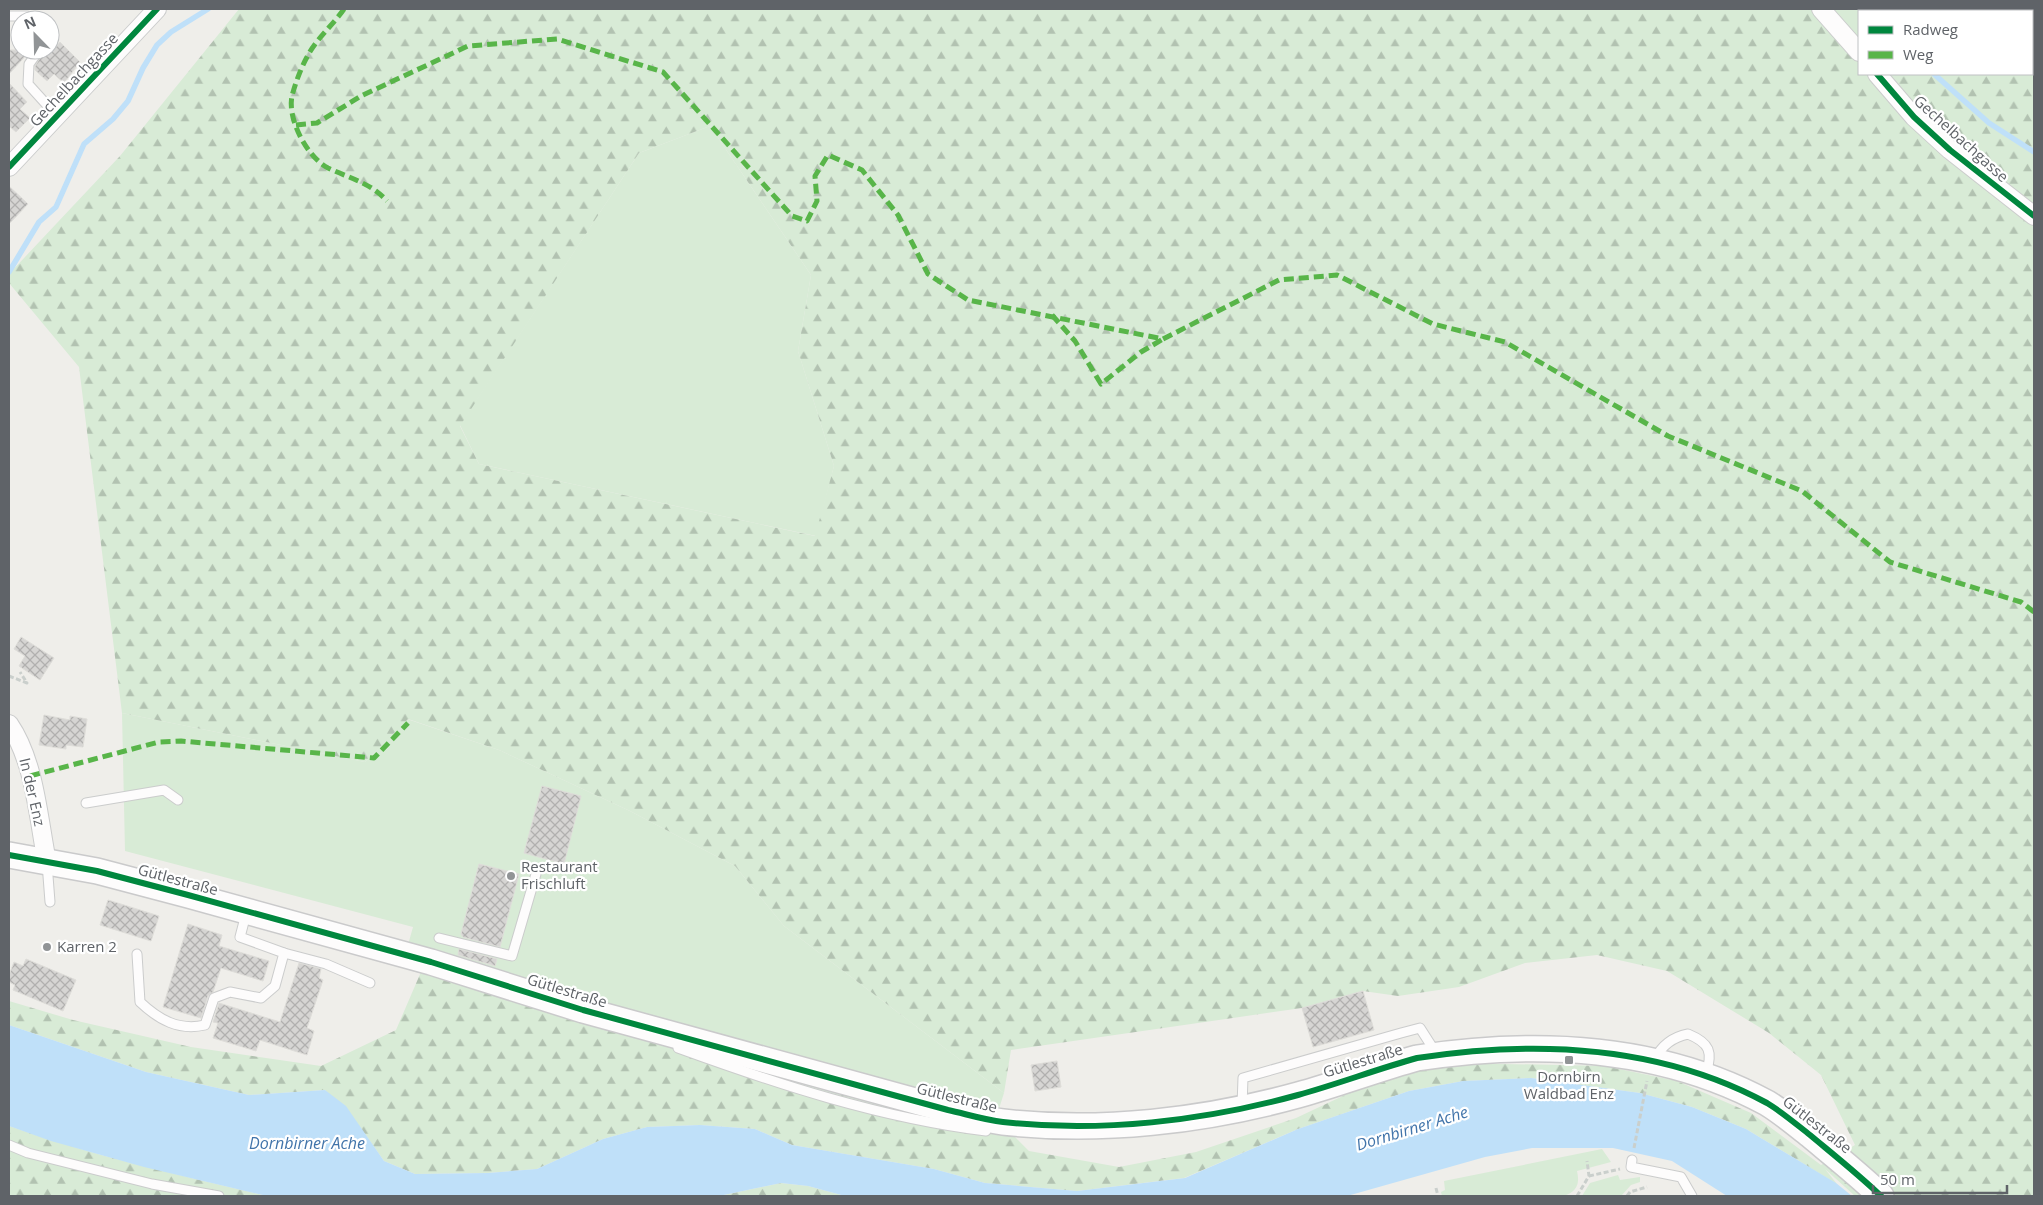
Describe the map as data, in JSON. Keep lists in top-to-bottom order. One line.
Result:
{"streets":{"street":["Gechelbachgasse","In der Enz","Gütlestraße"]},"crossings":[["In der Enz","Gütlestraße"]],"water":["Dornbirner Ache"],"places":{"other":["Restaurant Frischluft","Karren 2"],"transit":["Dornbirn Waldbad Enz"]},"legend":["Radweg","Weg"],"scale_bar":"50 m","north":"top left"}
